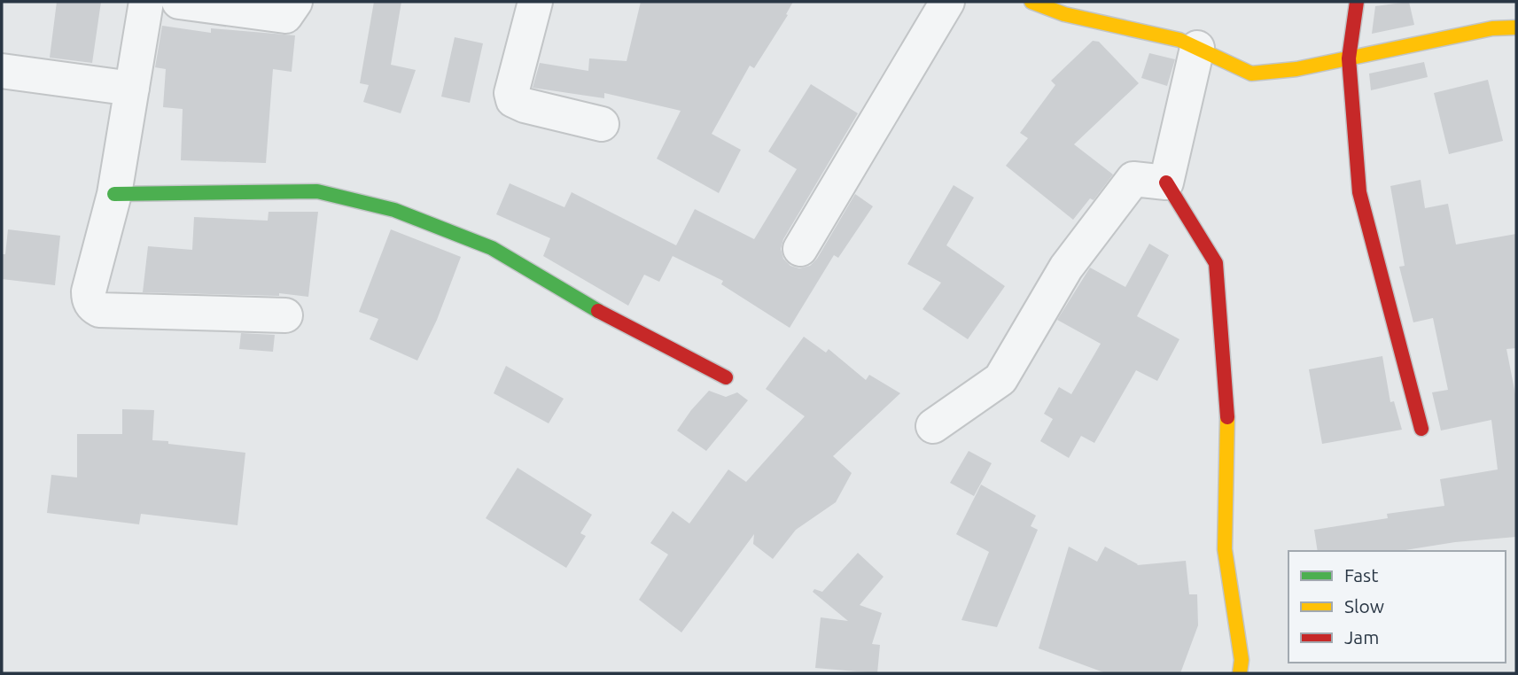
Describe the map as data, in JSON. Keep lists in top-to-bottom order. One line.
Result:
{"legend":["Fast","Slow","Jam"]}
